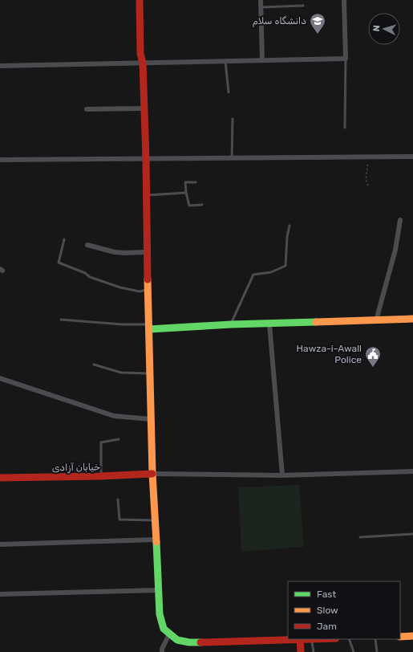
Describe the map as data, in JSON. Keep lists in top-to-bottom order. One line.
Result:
{"streets":{"main road":["خیابان آزادی"]},"places":{"school or university":["دانشگاه سلام"],"public building":["Hawza-i-Awall Police"]},"legend":["Fast","Slow","Jam"],"north":"left"}
